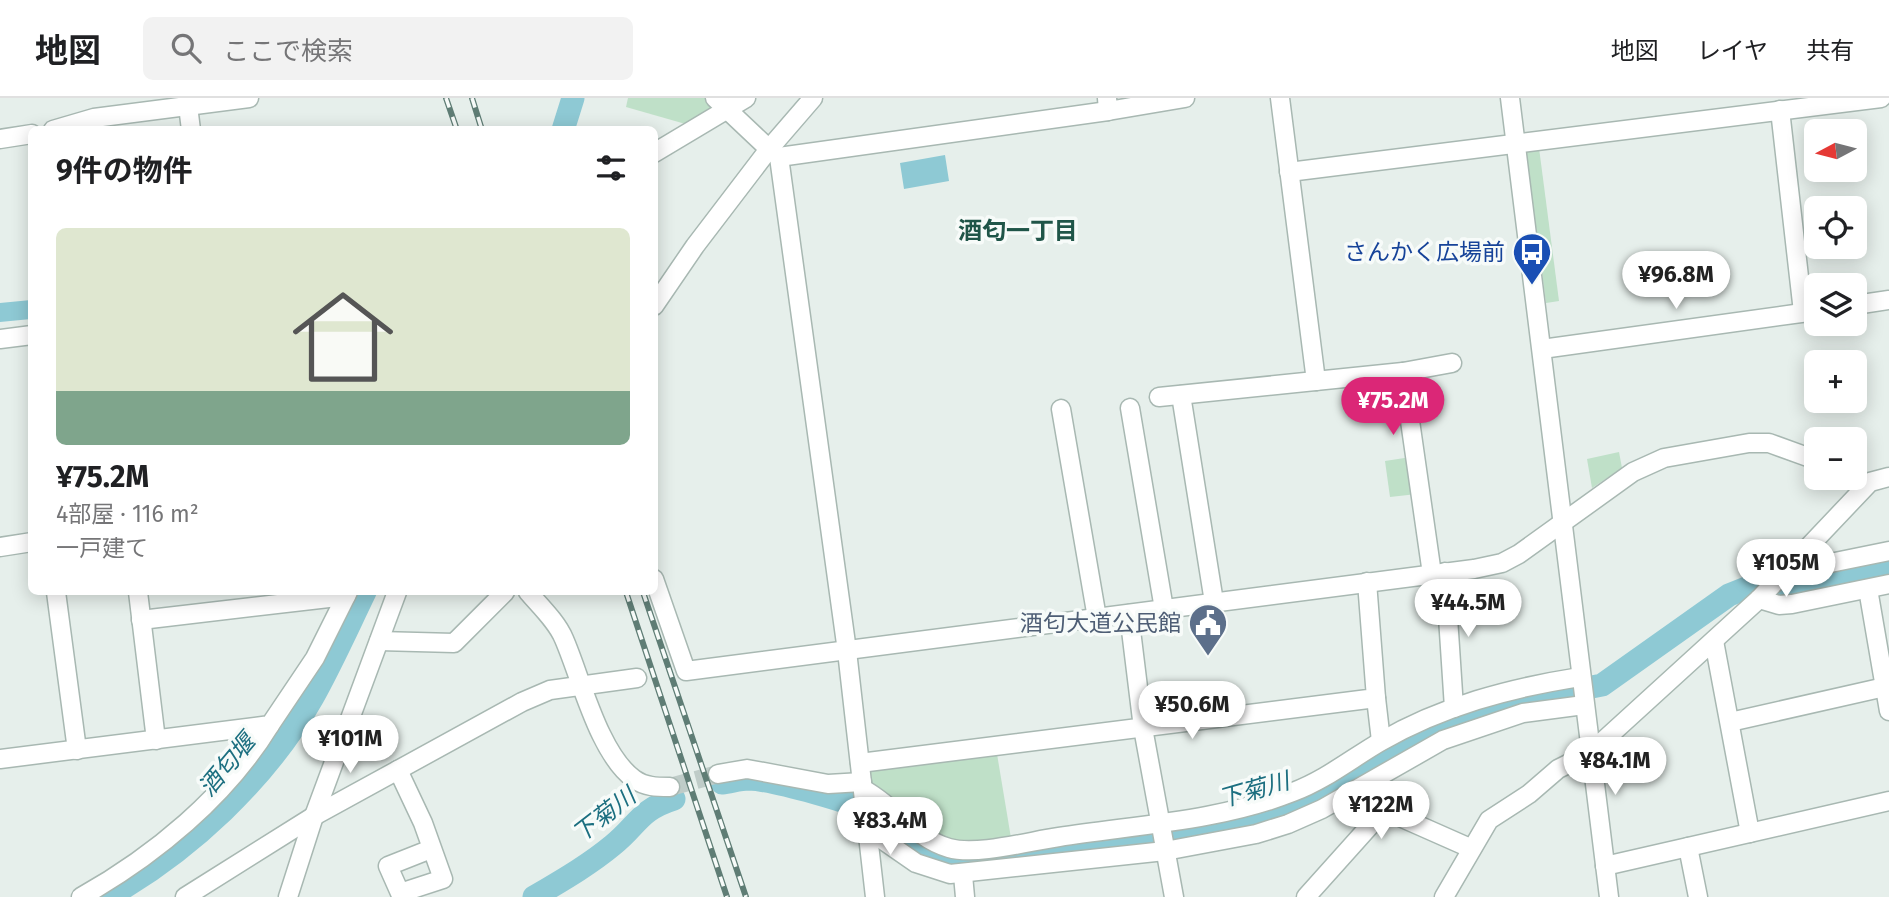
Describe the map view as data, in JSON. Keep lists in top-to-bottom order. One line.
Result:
{"districts":["酒匂一丁目"],"water":["酒匂堰","下菊川"],"places":{"bus stop":["さんかく広場前"],"public building":["酒匂大道公民館"]},"north":"left","page":{"header":"地図","search":"ここで検索","nav":["地図","レイヤ","共有"],"map_buttons":["+","−"],"heading":"9件の物件","list":[{"name":"¥75.2M","note":"4部屋 · 116 m² · 一戸建て"}],"price":["¥96.8M","¥75.2M","¥105M","¥44.5M","¥50.6M","¥101M","¥84.1M","¥122M","¥83.4M"]}}
